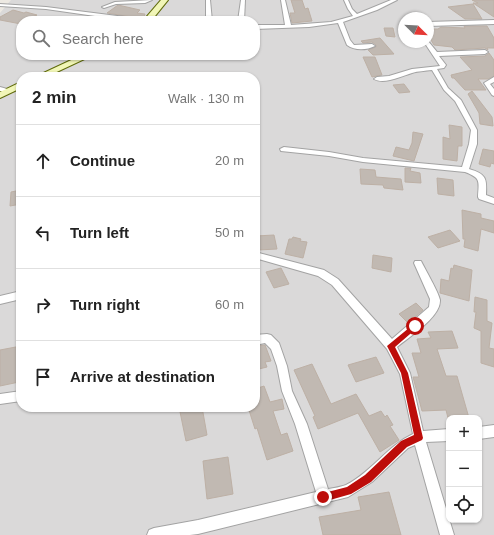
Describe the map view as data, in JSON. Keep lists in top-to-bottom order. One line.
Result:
{"north":"bottom right","page":{"search":"Search here","heading":["2 min","Walk · 130 m"],"list":[["Continue","20 m"],["Turn left","50 m"],["Turn right","60 m"],"Arrive at destination"],"map_buttons":["+","−"]}}
